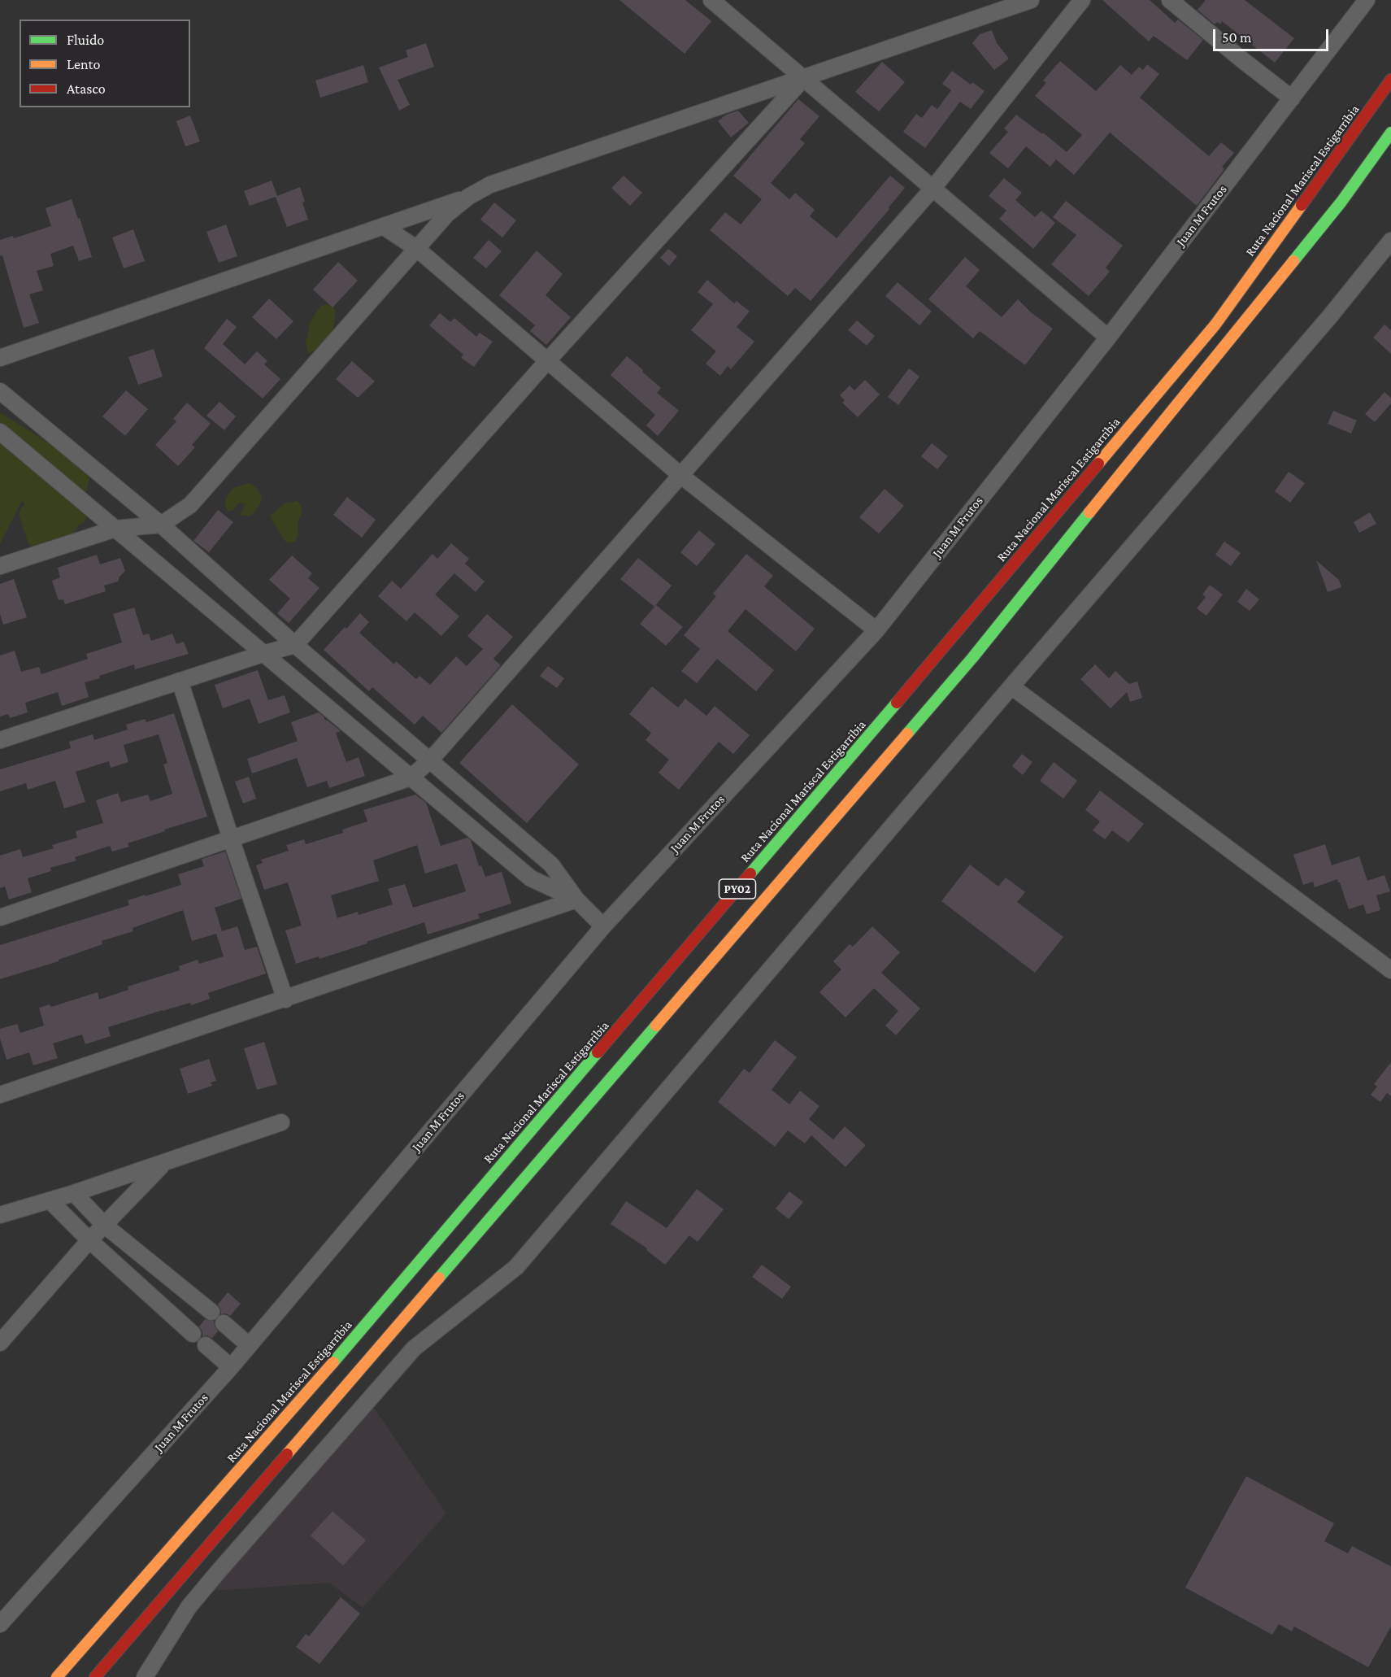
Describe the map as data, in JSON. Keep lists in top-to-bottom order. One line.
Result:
{"streets":{"highway":["Ruta Nacional Mariscal Estigarribia","PY02"],"street":["Juan M Frutos"]},"legend":["Fluido","Lento","Atasco"],"scale_bar":"50 m"}
